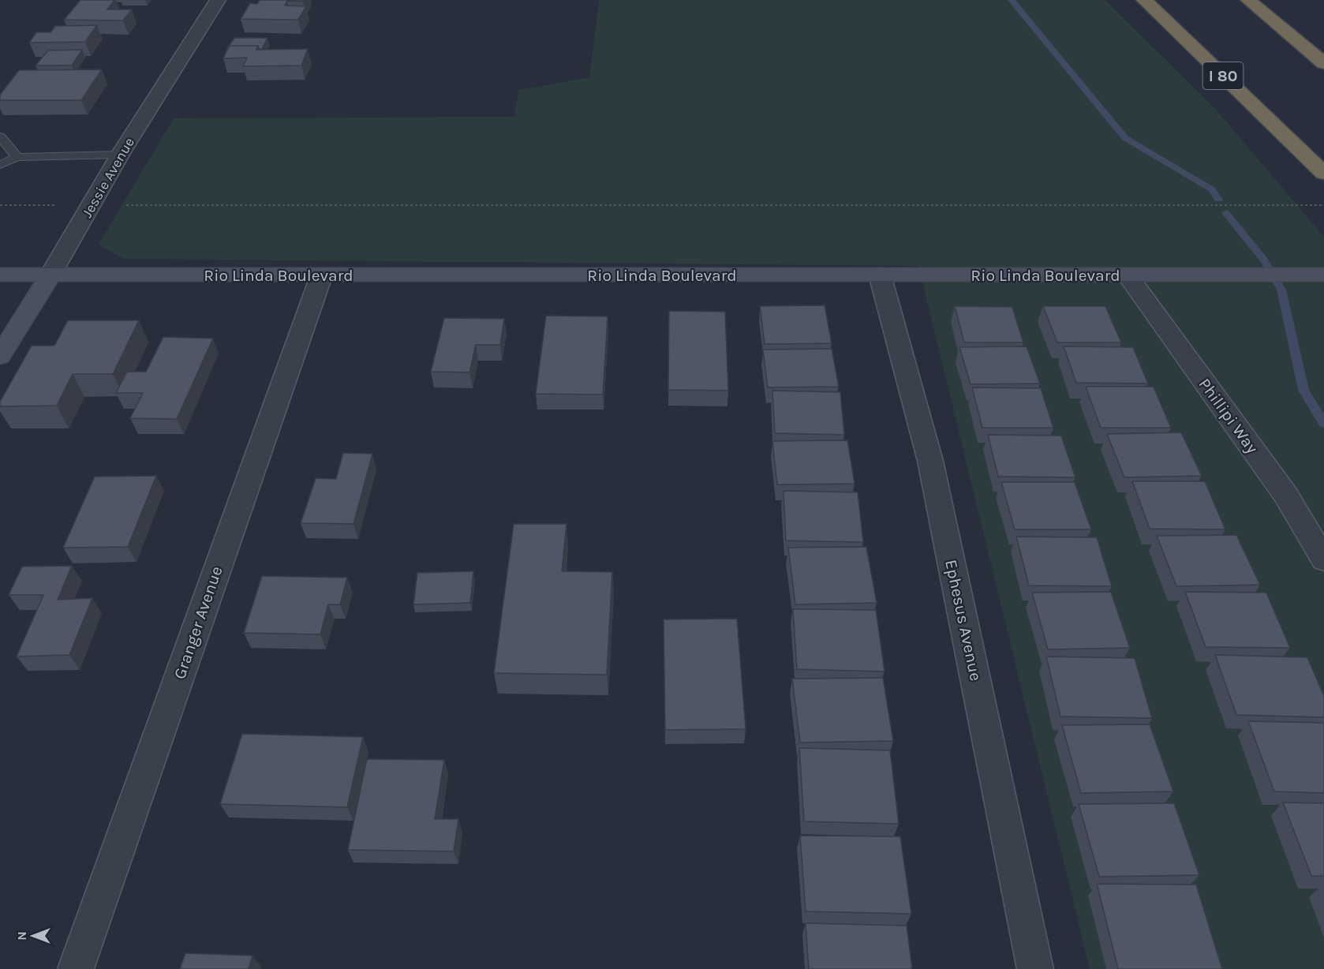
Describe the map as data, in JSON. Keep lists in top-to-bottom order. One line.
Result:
{"streets":{"highway":["I 80"],"main road":["Jessie Avenue","Rio Linda Boulevard"],"street":["Phillipi Way","Ephesus Avenue","Granger Avenue"]},"crossings":[["Jessie Avenue","Rio Linda Boulevard"],["Rio Linda Boulevard","Phillipi Way"],["Rio Linda Boulevard","Ephesus Avenue"],["Rio Linda Boulevard","Granger Avenue"]],"north":"left"}
